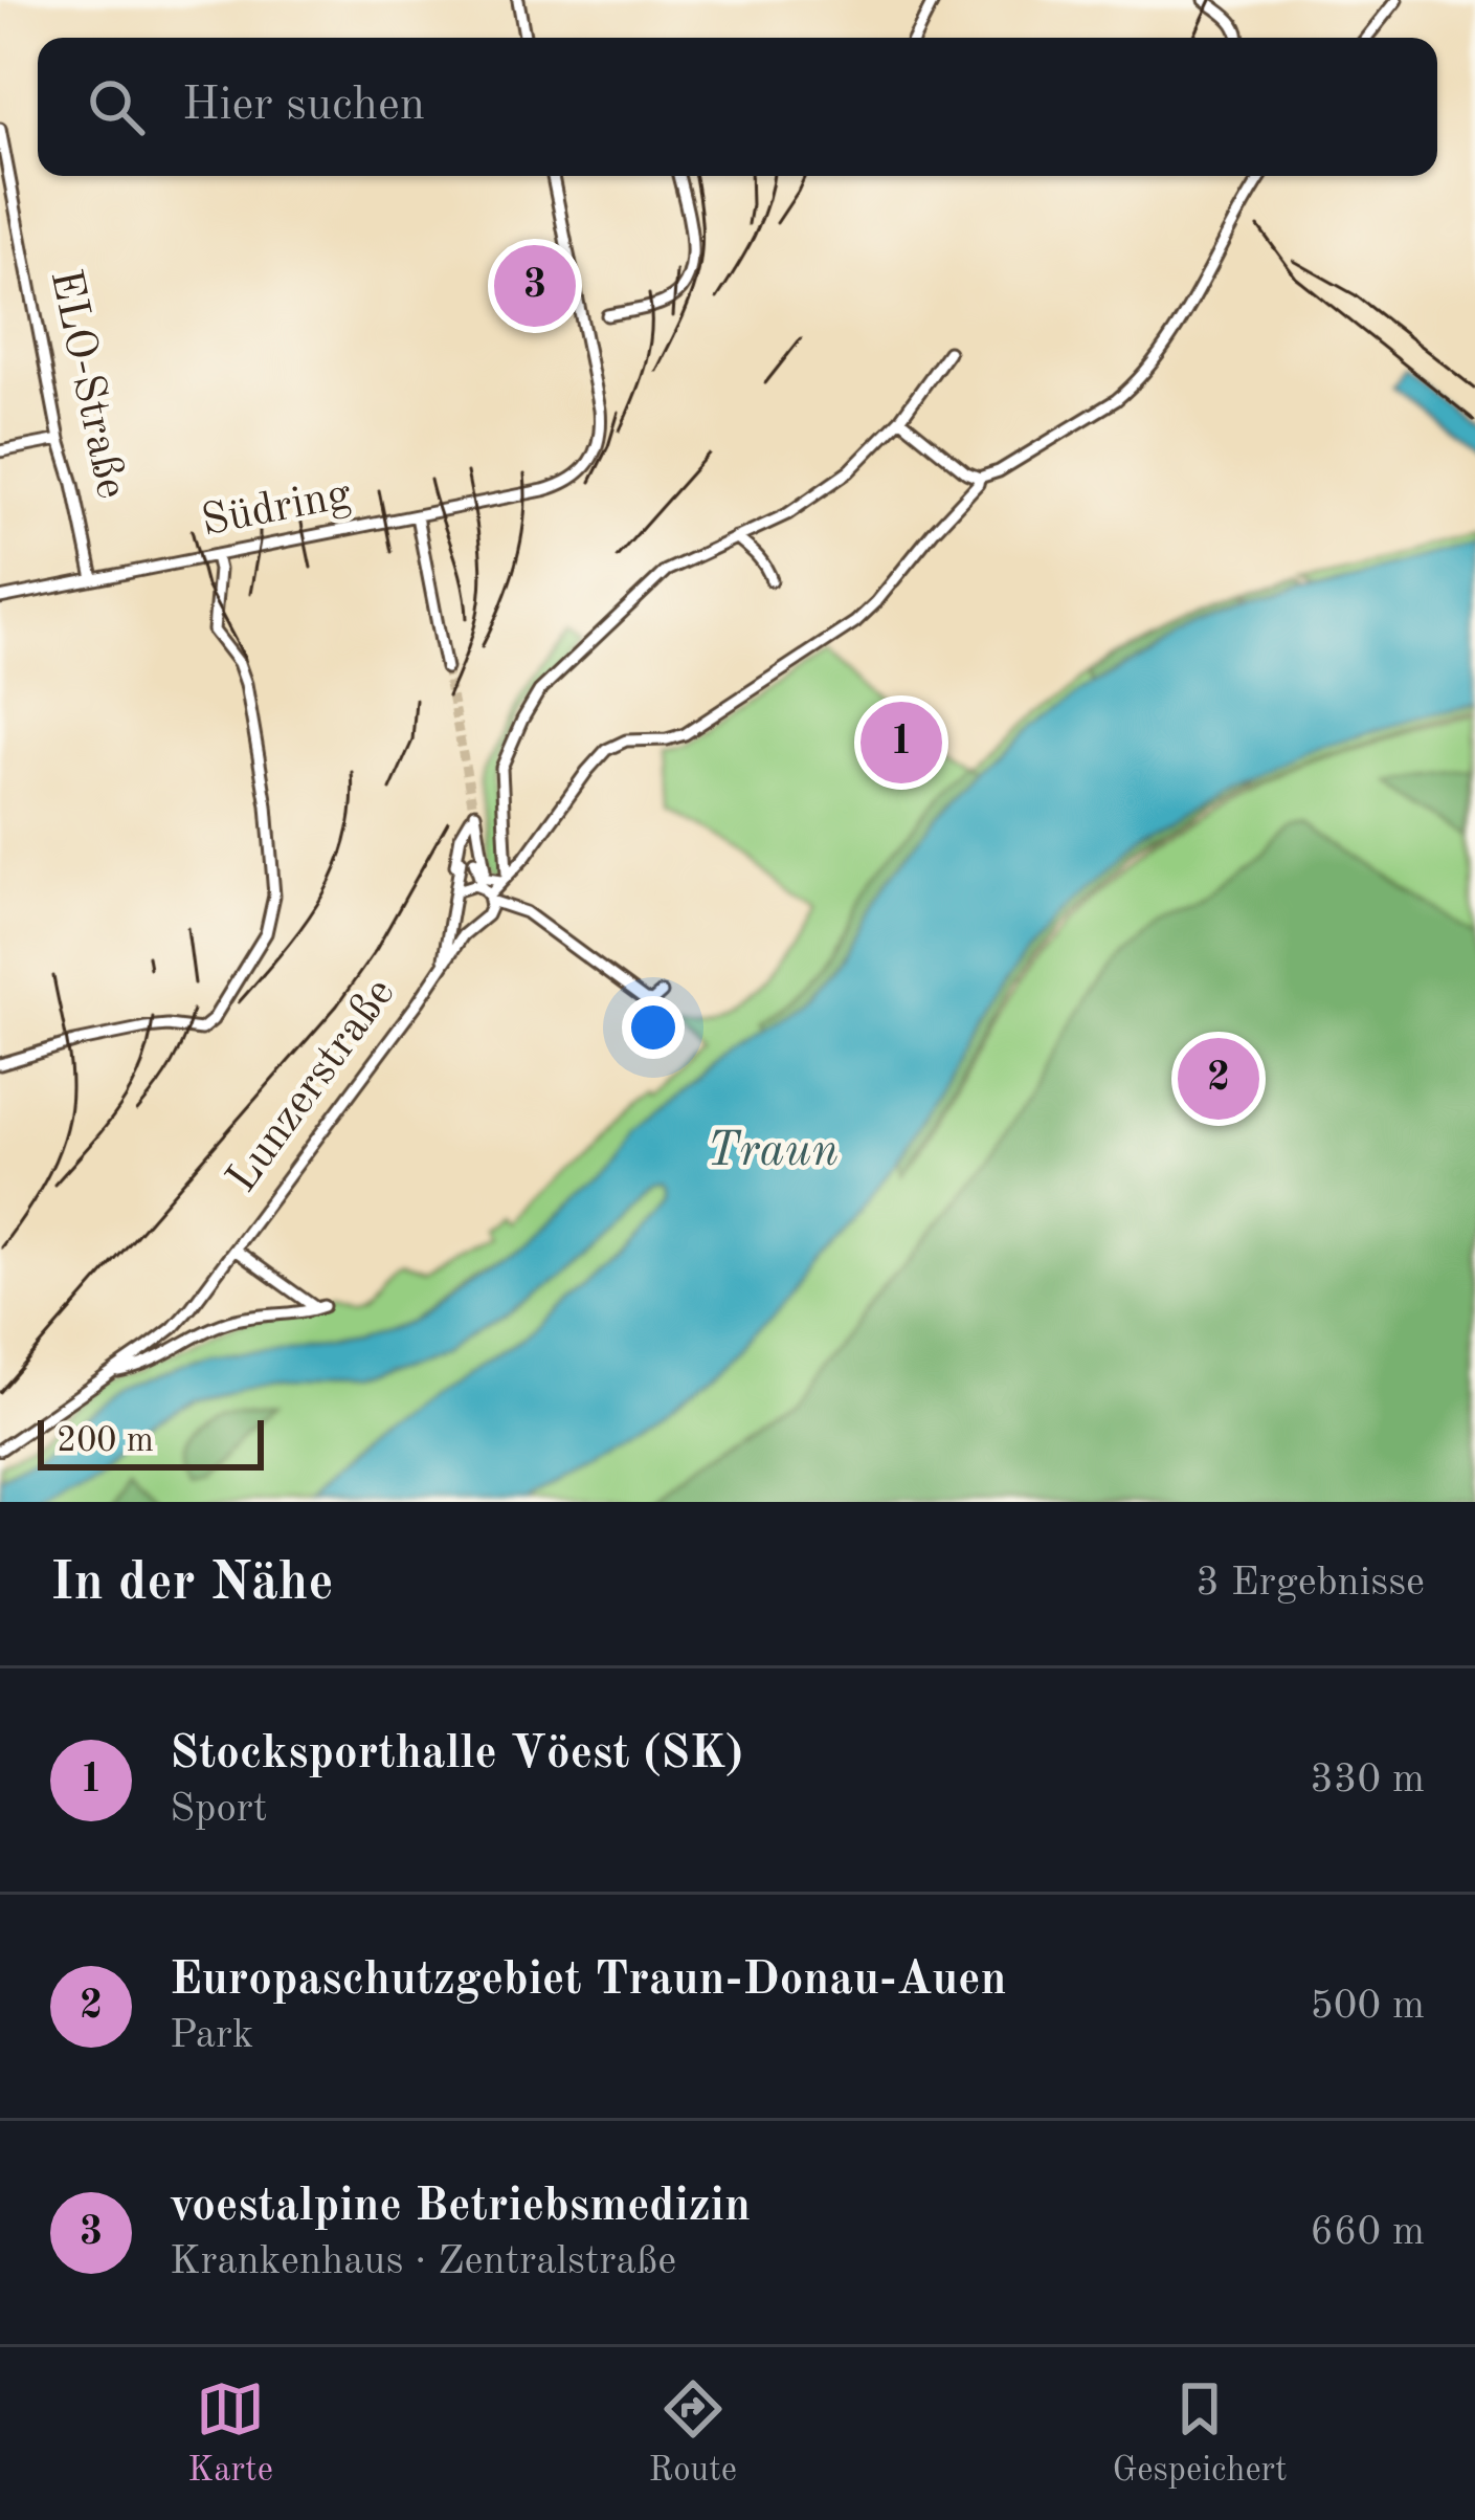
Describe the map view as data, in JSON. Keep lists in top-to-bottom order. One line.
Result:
{"streets":{"street":["ELO-Straße","Südring","Lunzerstraße"]},"crossings":[["ELO-Straße","Südring"]],"water":["Traun"],"scale_bar":"200 m","page":{"search":"Hier suchen","pins":["3","1","2"],"scale":"200 m","heading":["In der Nähe","3 Ergebnisse"],"list":[{"mark":"1","name":"Stocksporthalle Vöest (SK)","note":"Sport","value":"330 m"},{"mark":"2","name":"Europaschutzgebiet Traun-Donau-Auen","note":"Park","value":"500 m"},{"mark":"3","name":"voestalpine Betriebsmedizin","note":"Krankenhaus · Zentralstraße","value":"660 m"}],"nav":["Karte","Route","Gespeichert"]}}
